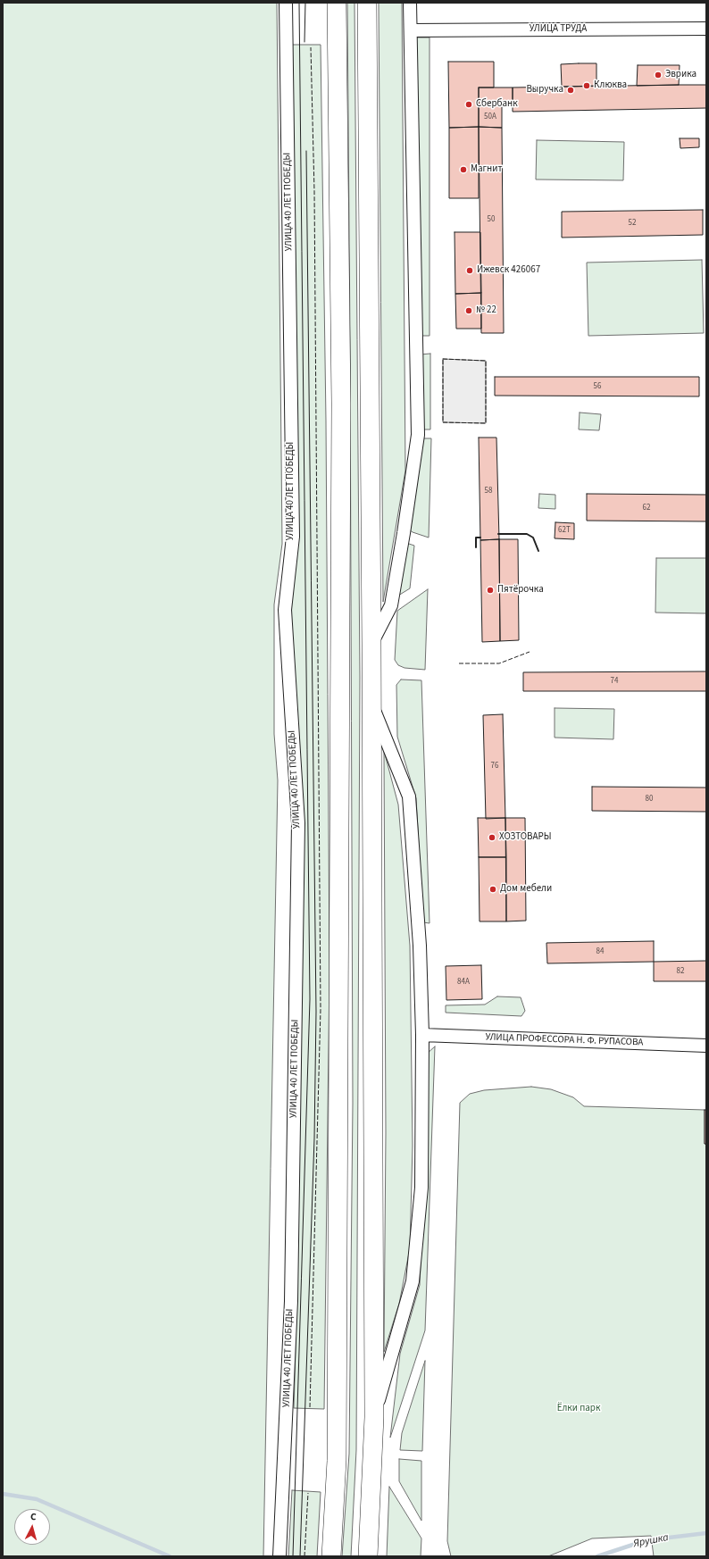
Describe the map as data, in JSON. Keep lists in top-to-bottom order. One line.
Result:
{"streets":{"street":["УЛИЦА ТРУДА","УЛИЦА 40 ЛЕТ ПОБЕДЫ","УЛИЦА ПРОФЕССОРА Н. Ф. РУПАСОВА"]},"water":["Ярушка"],"parks":["Ёлки парк"],"places":["Эврика","Клюква","Выручка","Сбербанк","Магнит","Ижевск 426067","№ 22","Пятёрочка","ХОЗТОВАРЫ","Дом мебели"],"house_numbers":["50А","50","52","56","58","62","62Т","74","76","80","84","82","84А"],"north":"top"}
